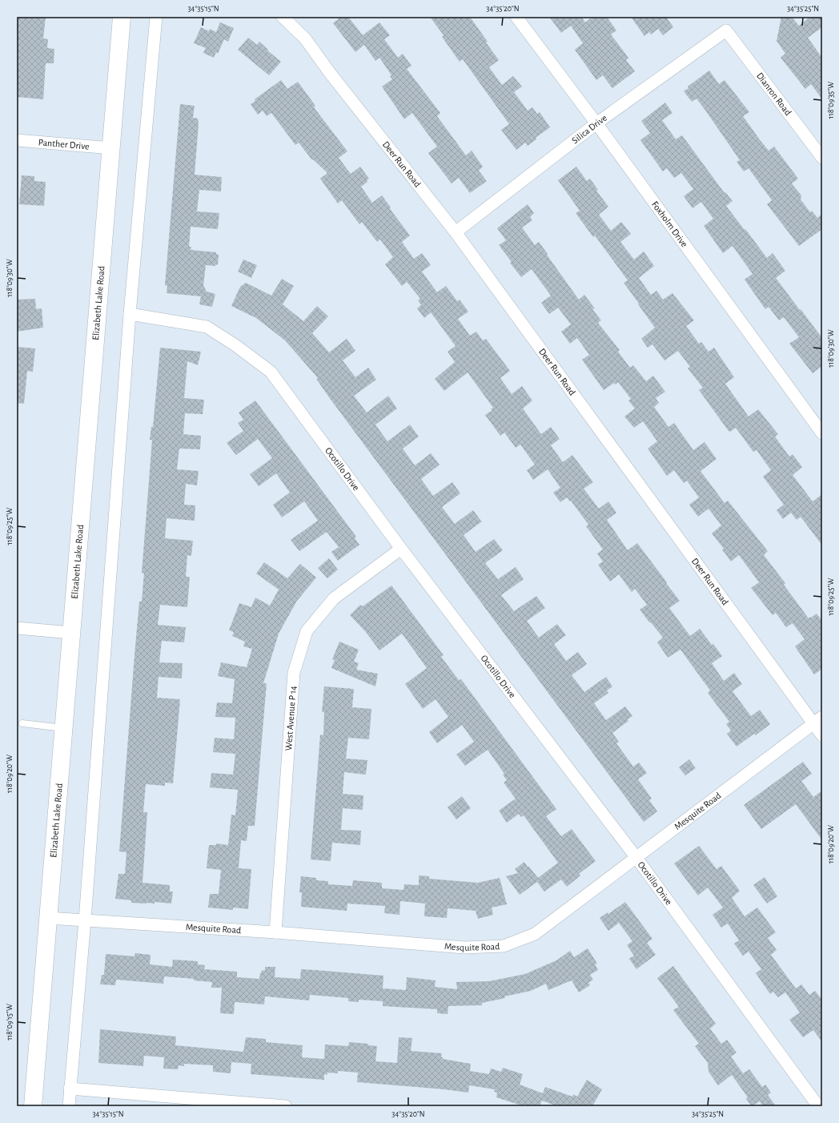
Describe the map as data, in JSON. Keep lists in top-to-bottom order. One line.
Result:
{"streets":{"main road":["Elizabeth Lake Road"],"street":["Dianron Road","Silica Drive","Panther Drive","Deer Run Road","Foxholm Drive","Ocotillo Drive","West Avenue P 14","Mesquite Road"]},"crossings":[["Dianron Road","Silica Drive"],["Silica Drive","Deer Run Road"],["Silica Drive","Foxholm Drive"],["Panther Drive","Elizabeth Lake Road"],["Deer Run Road","Mesquite Road"],["Elizabeth Lake Road","Mesquite Road"],["Ocotillo Drive","West Avenue P 14"],["Ocotillo Drive","Mesquite Road"],["West Avenue P 14","Mesquite Road"]],"coordinates":["34°35'15\"N","34°35'20\"N","34°35'25\"N","118°09'35\"W","118°09'30\"W","118°09'25\"W","118°09'20\"W","118°09'15\"W"]}
